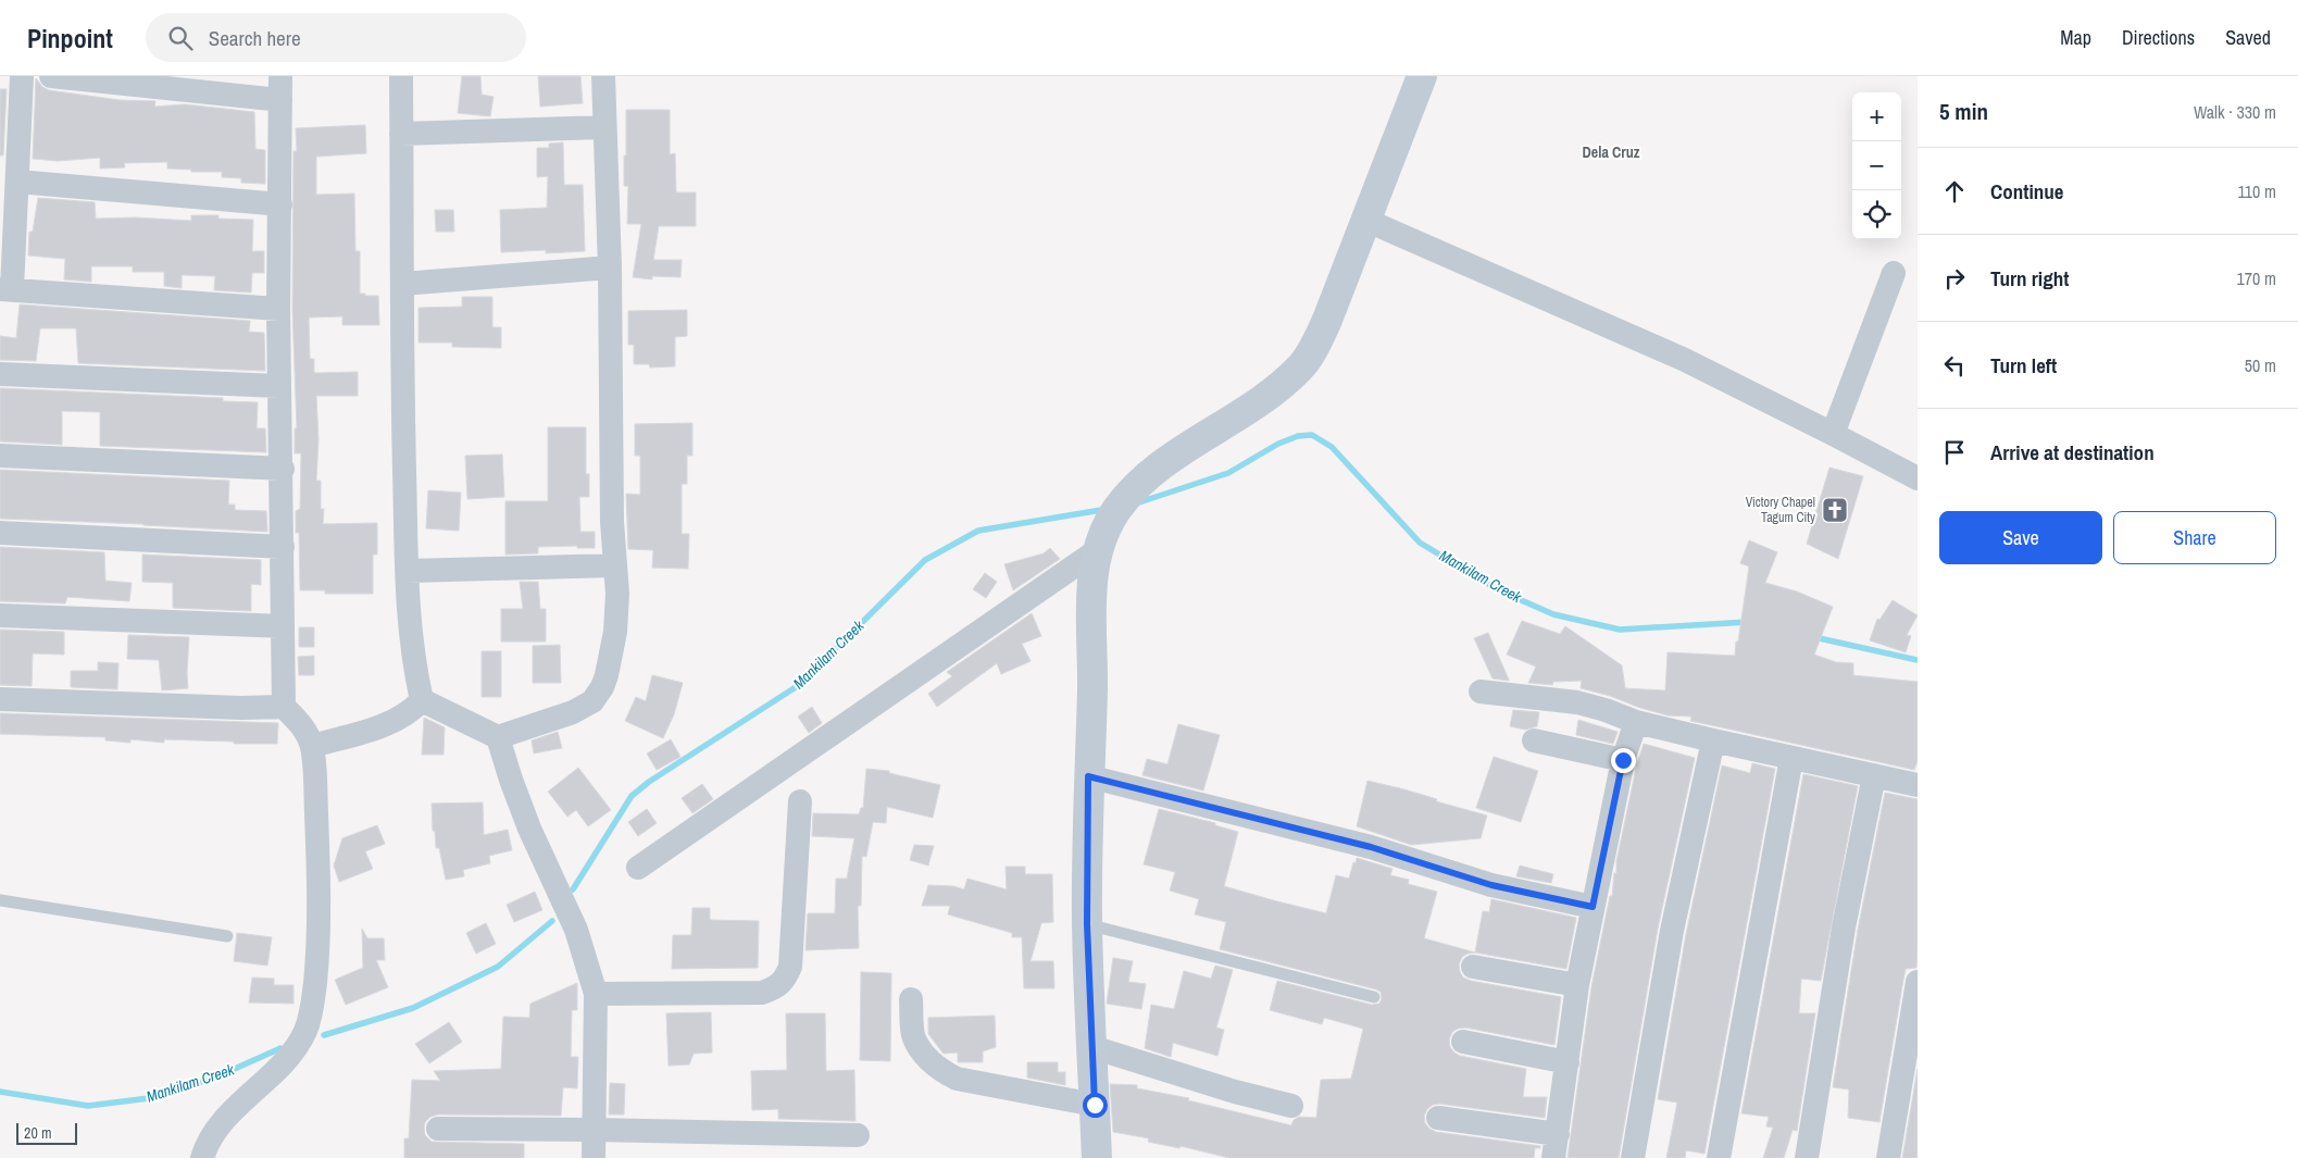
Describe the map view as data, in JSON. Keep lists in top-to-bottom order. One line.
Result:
{"districts":["Dela Cruz"],"water":["Mankilam Creek"],"places":{"church":["Victory Chapel Tagum City"]},"scale_bar":"20 m","page":{"header":"Pinpoint","search":"Search here","nav":["Map","Directions","Saved"],"heading":["5 min","Walk · 330 m"],"map_buttons":["+","−"],"list":[["Continue","110 m"],["Turn right","170 m"],["Turn left","50 m"],"Arrive at destination"],"buttons":["Save","Share"],"scale":"20 m"}}
